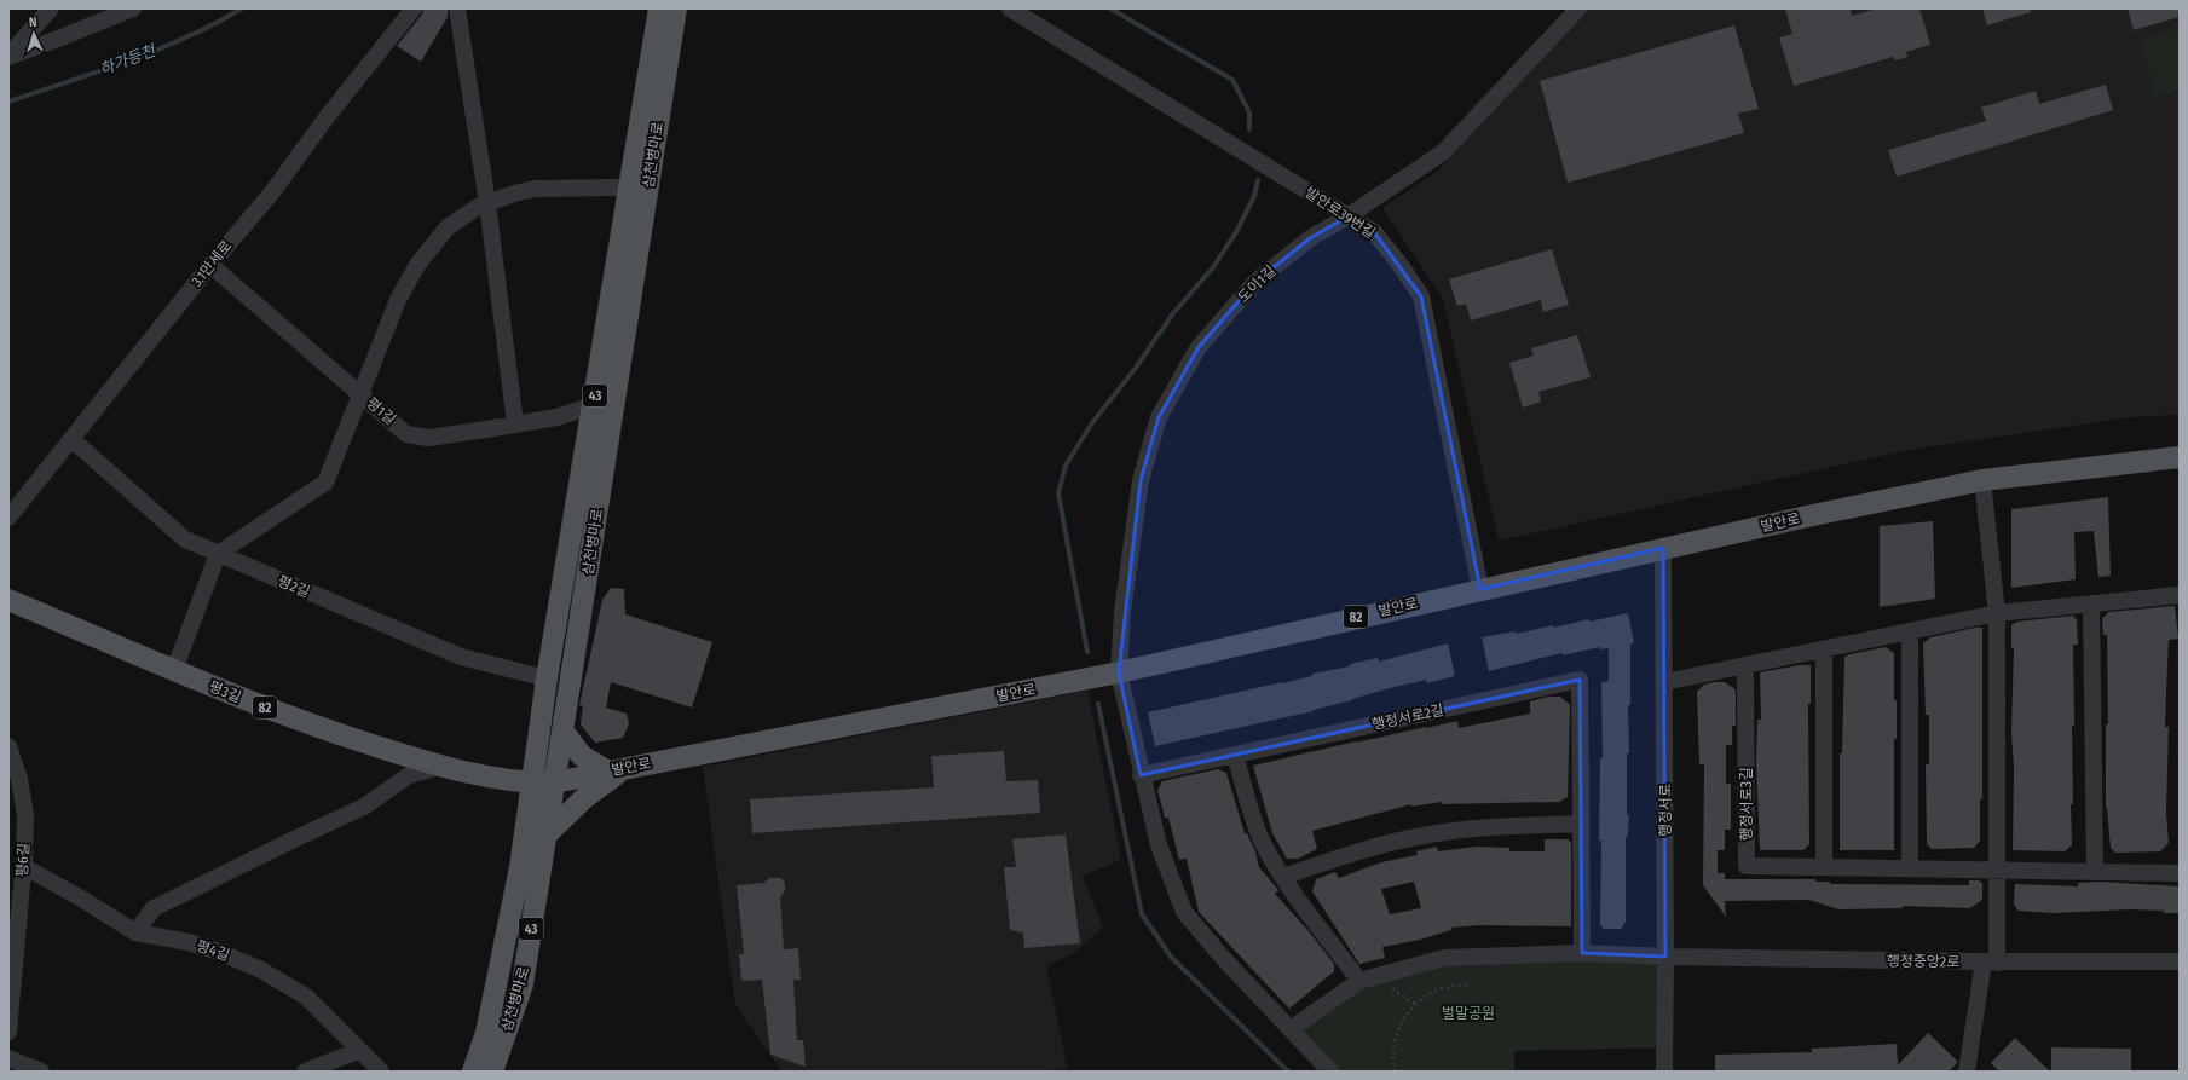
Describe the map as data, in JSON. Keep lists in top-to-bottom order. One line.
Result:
{"streets":{"main road":["삼천병마로","43","발안로","82","평3길"],"street":["발안로39번길","3.1만세로","도이1길","평1길","평2길","행정서로2길","행정서로3길","행정서로","평6길","평4길","행정중앙2로"]},"crossings":[["삼천병마로","평1길"],["삼천병마로","발안로"],["삼천병마로","평2길"],["삼천병마로","평3길"],["발안로39번길","도이1길"],["발안로39번길","발안로"],["3.1만세로","평1길"],["3.1만세로","평2길"],["도이1길","발안로"],["발안로","평3길"],["발안로","행정서로"],["행정서로","행정중앙2로"],["평6길","평4길"]],"water":["하가등천"],"parks":["벌말공원"],"north":"top"}
